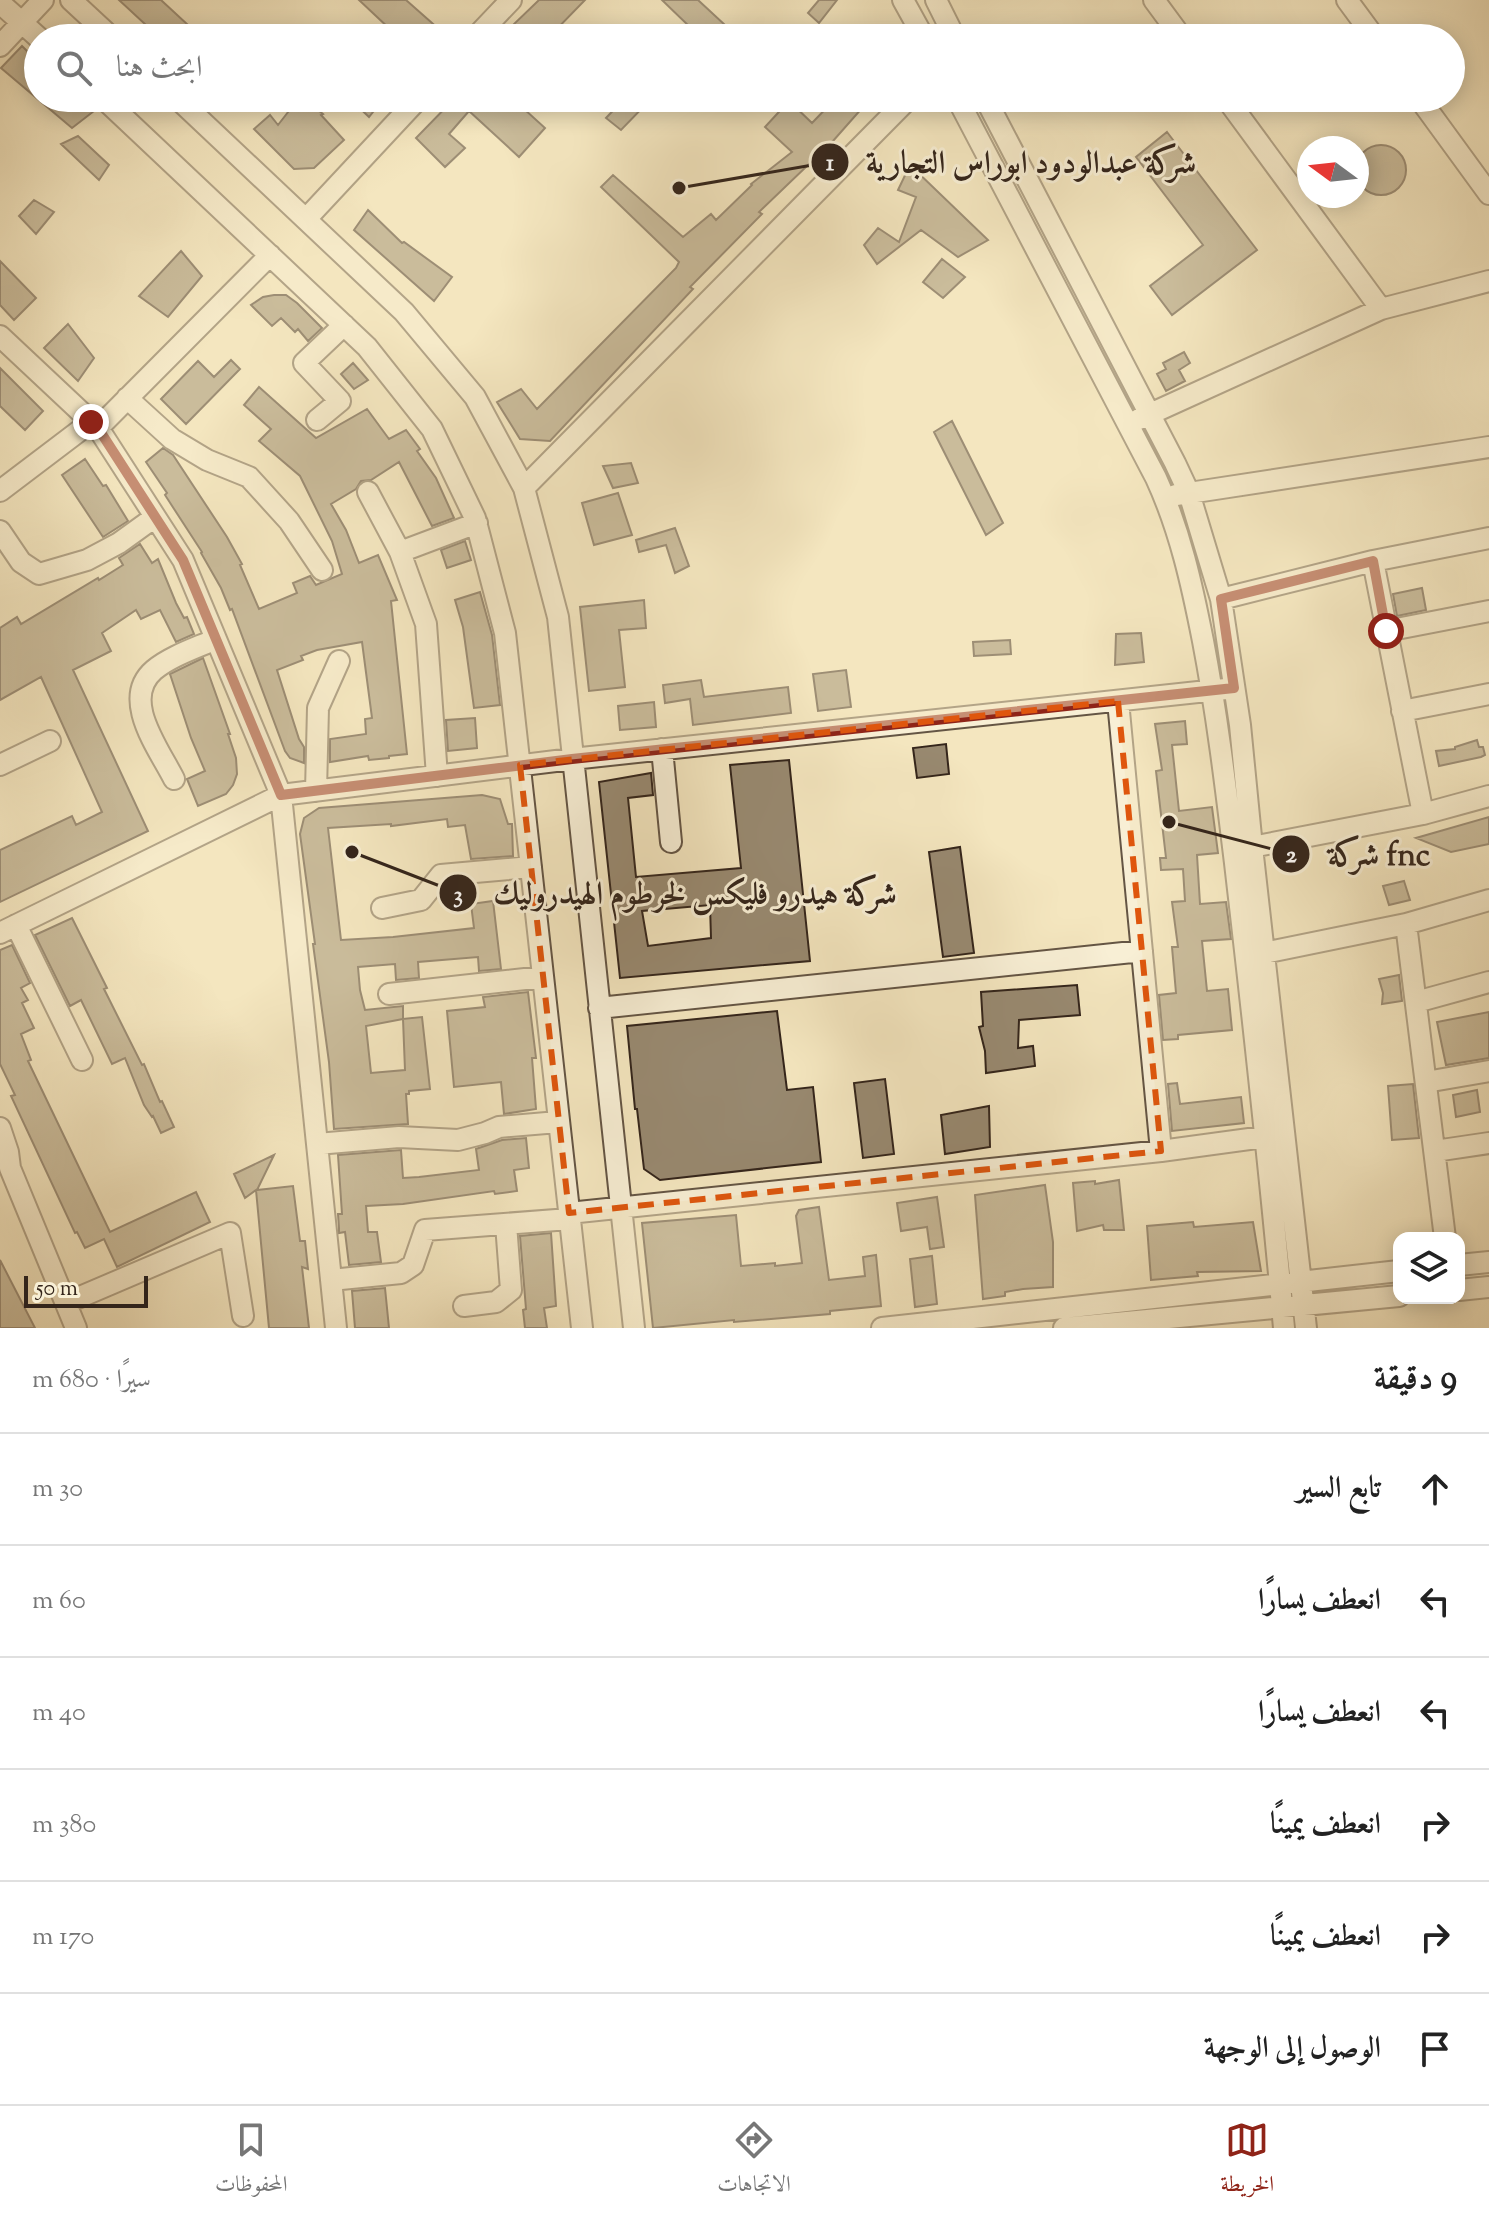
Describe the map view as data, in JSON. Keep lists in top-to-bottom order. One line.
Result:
{"places":["شركة عبدالودود ابوراس التجارية","شركة fnc","شركة هيدرو فليكس لخرطوم الهيدروليك"],"scale_bar":"50 m","north":"left","page":{"search":"ابحث هنا","scale":"50 m","heading":["9 دقيقة","سيرًا · 680 m"],"list":[["تابع السير","30 m"],["انعطف يسارًا","60 m"],["انعطف يسارًا","40 m"],["انعطف يمينًا","380 m"],["انعطف يمينًا","170 m"],"الوصول إلى الوجهة"],"nav":["الخريطة","الاتجاهات","المحفوظات"]}}
